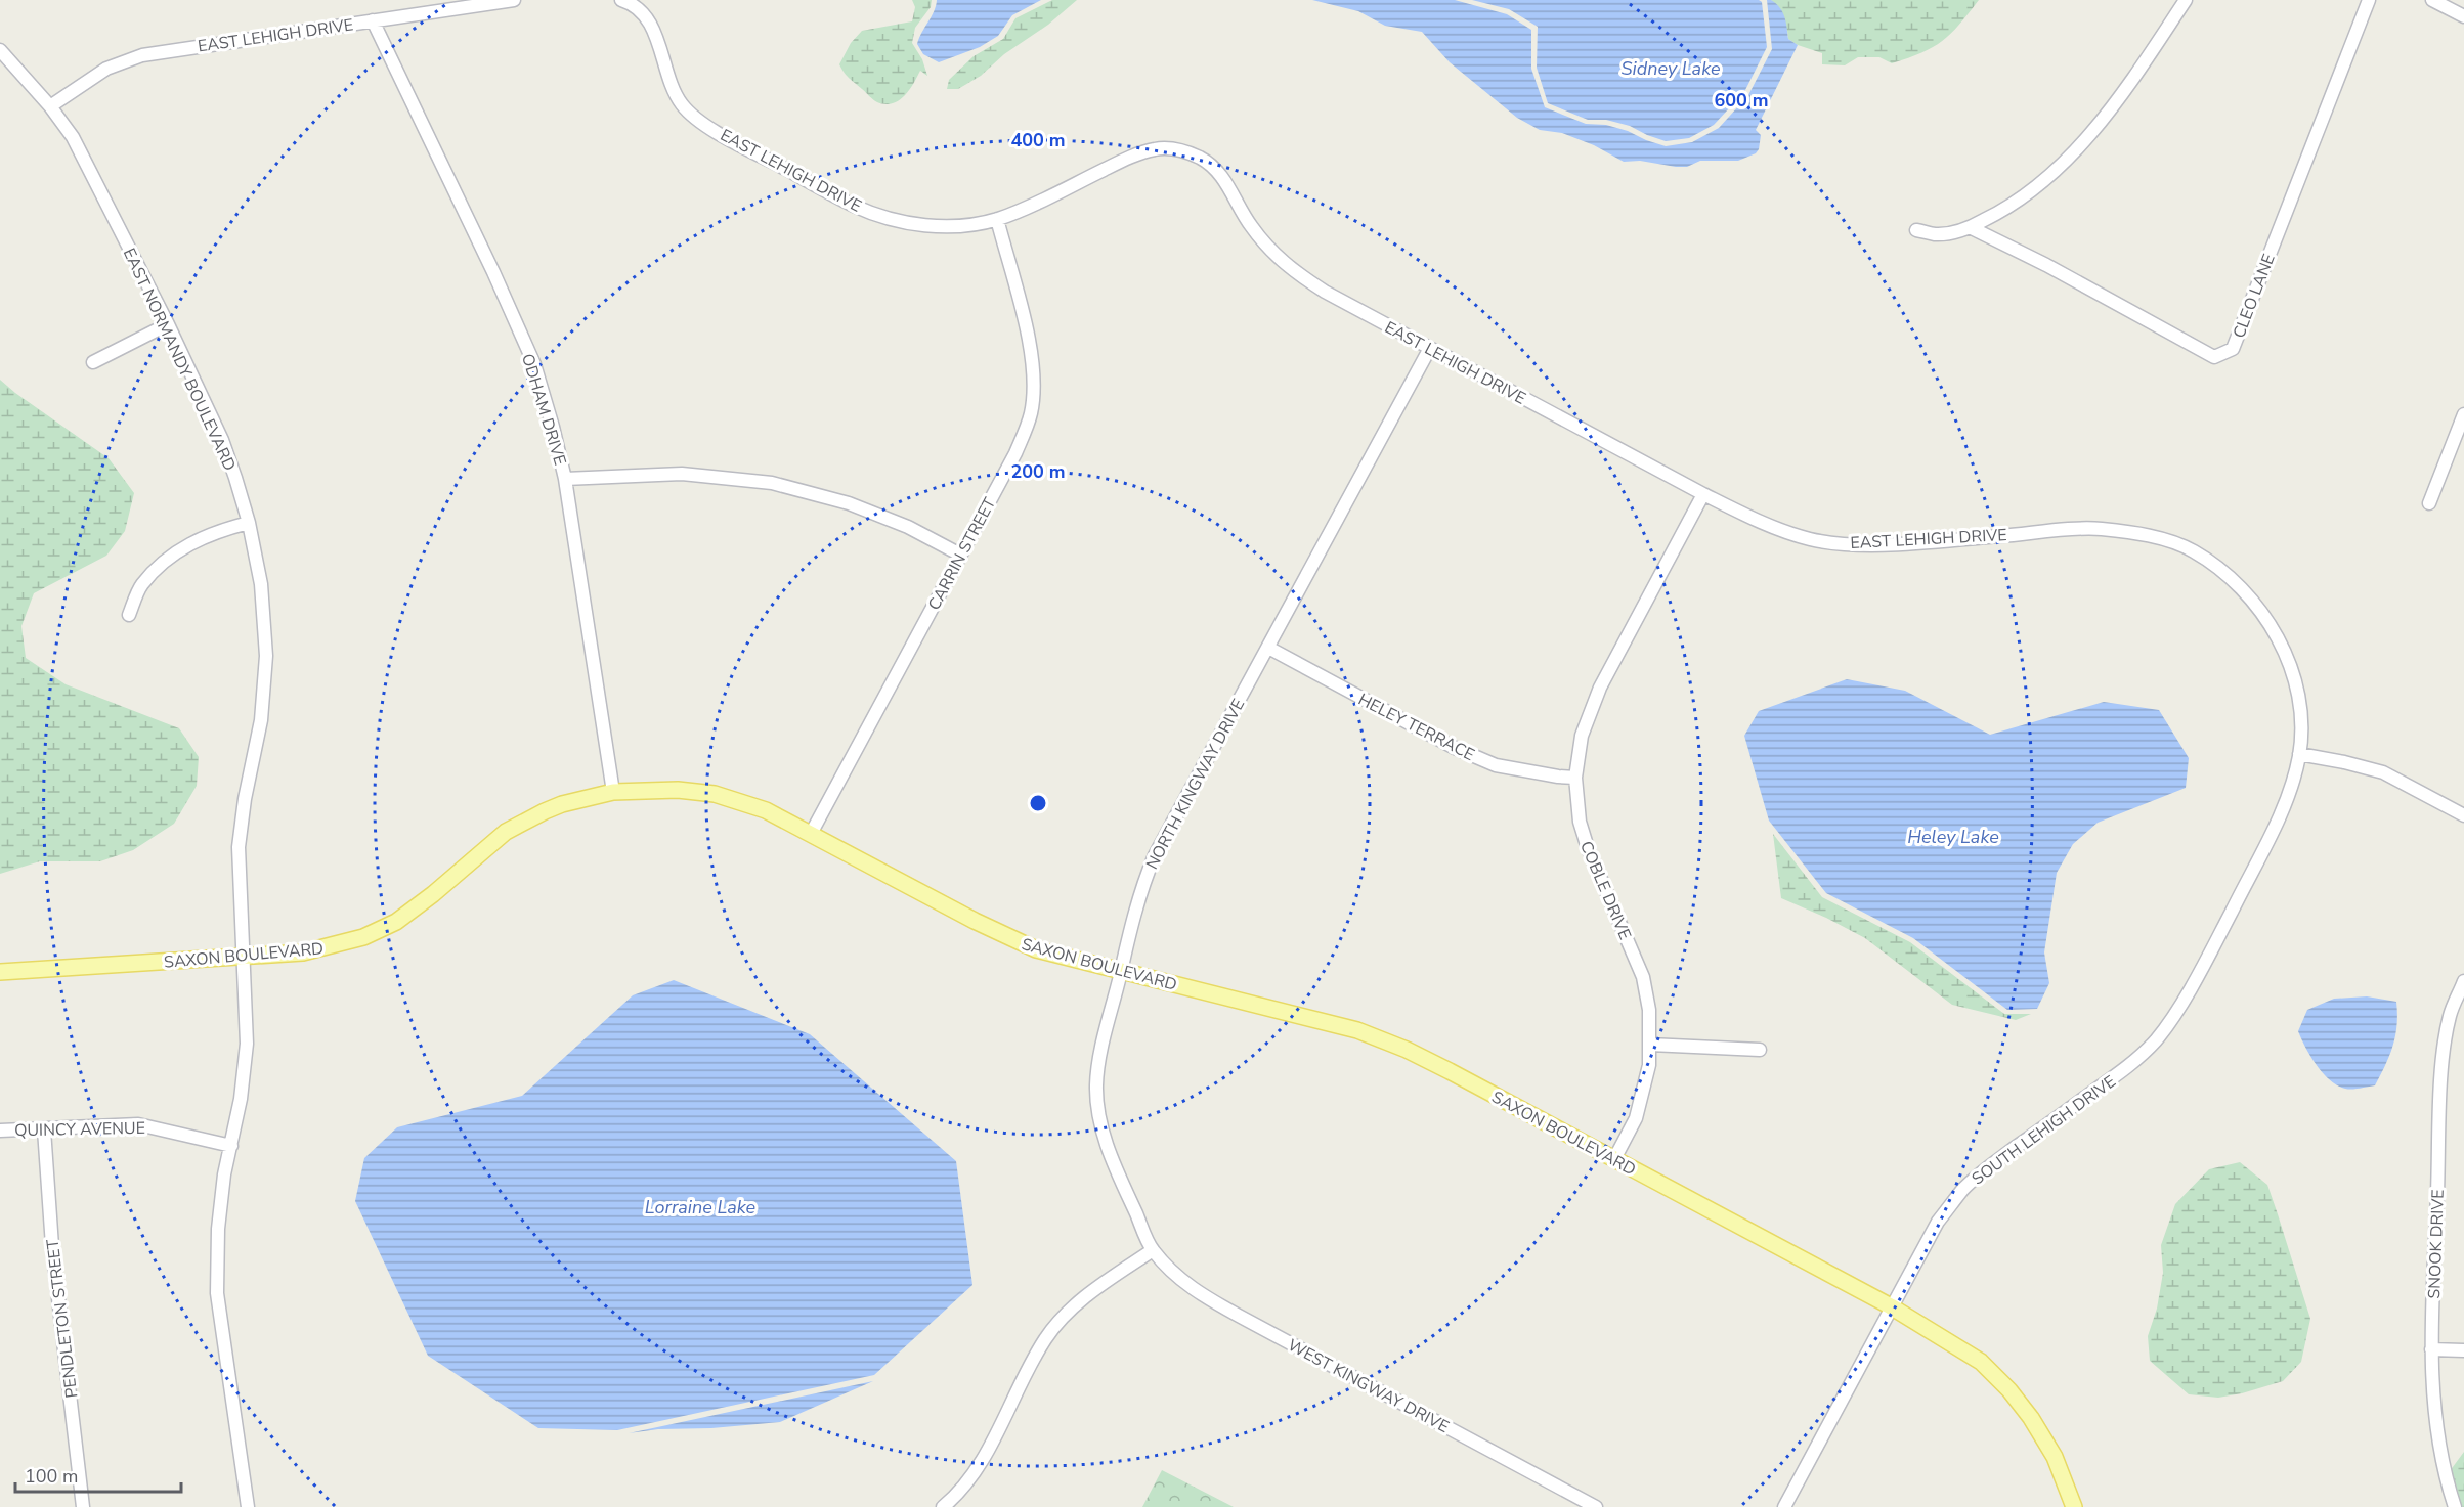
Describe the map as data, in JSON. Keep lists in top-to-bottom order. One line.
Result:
{"streets":{"main road":["SAXON BOULEVARD"],"street":["EAST LEHIGH DRIVE","CLEO LANE","EAST NORMANDY BOULEVARD","ODHAM DRIVE","CARRIN STREET","HELEY TERRACE","NORTH KINGWAY DRIVE","COBLE DRIVE","QUINCY AVENUE","SOUTH LEHIGH DRIVE","SNOOK DRIVE","PENDLETON STREET","WEST KINGWAY DRIVE"]},"crossings":[["EAST LEHIGH DRIVE","EAST NORMANDY BOULEVARD"],["EAST LEHIGH DRIVE","ODHAM DRIVE"],["EAST LEHIGH DRIVE","CARRIN STREET"],["EAST LEHIGH DRIVE","NORTH KINGWAY DRIVE"],["EAST LEHIGH DRIVE","COBLE DRIVE"],["EAST LEHIGH DRIVE","SOUTH LEHIGH DRIVE"],["EAST NORMANDY BOULEVARD","SAXON BOULEVARD"],["EAST NORMANDY BOULEVARD","QUINCY AVENUE"],["ODHAM DRIVE","SAXON BOULEVARD"],["CARRIN STREET","SAXON BOULEVARD"],["HELEY TERRACE","NORTH KINGWAY DRIVE"],["HELEY TERRACE","COBLE DRIVE"],["NORTH KINGWAY DRIVE","SAXON BOULEVARD"],["NORTH KINGWAY DRIVE","WEST KINGWAY DRIVE"],["COBLE DRIVE","SAXON BOULEVARD"],["SAXON BOULEVARD","SOUTH LEHIGH DRIVE"],["QUINCY AVENUE","PENDLETON STREET"]],"water":["Sidney Lake","Heley Lake","Lorraine Lake"],"scale_bar":"100 m","rings":["600 m","400 m","200 m"]}
